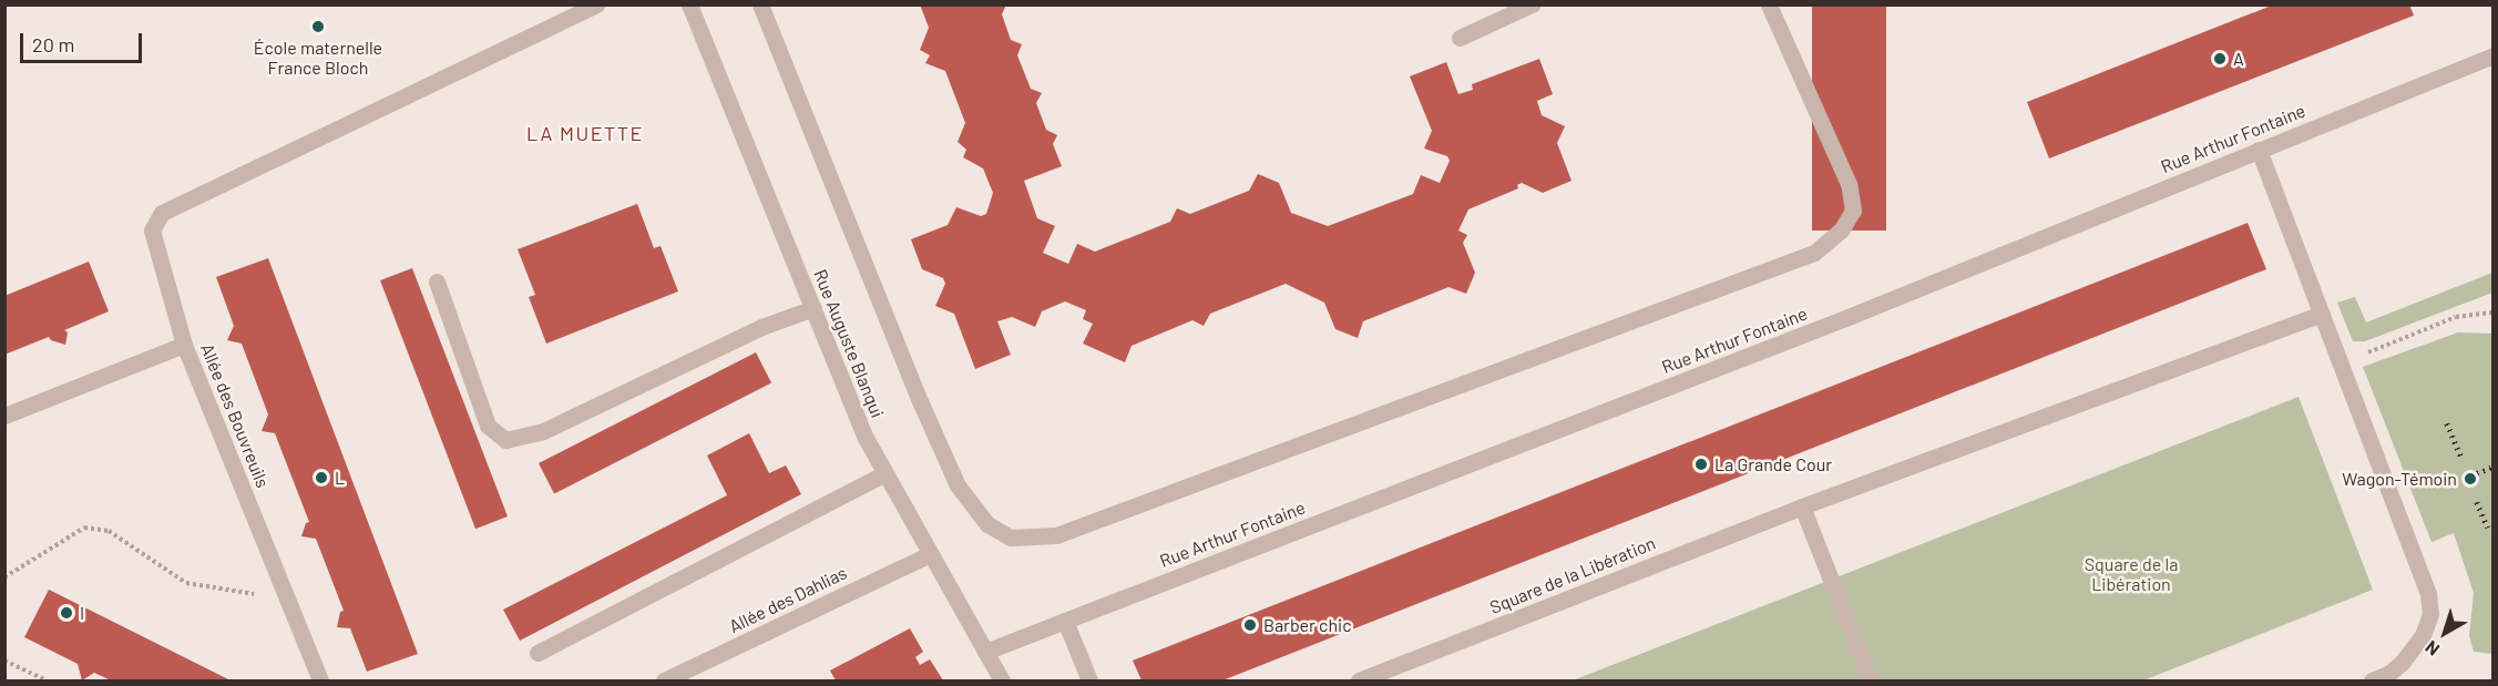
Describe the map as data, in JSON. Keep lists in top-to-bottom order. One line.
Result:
{"streets":{"street":["Rue Arthur Fontaine","Rue Auguste Blanqui","Allée des Bouvreuils","Square de la Libération","Allée des Dahlias"]},"crossings":[["Rue Arthur Fontaine","Rue Auguste Blanqui"],["Rue Auguste Blanqui","Allée des Dahlias"]],"districts":["LA MUETTE"],"parks":["Square de la Libération"],"places":["École maternelle France Bloch","A","La Grande Cour","L","Wagon-Témoin","I","Barber chic"],"scale_bar":"20 m","north":"bottom left"}
